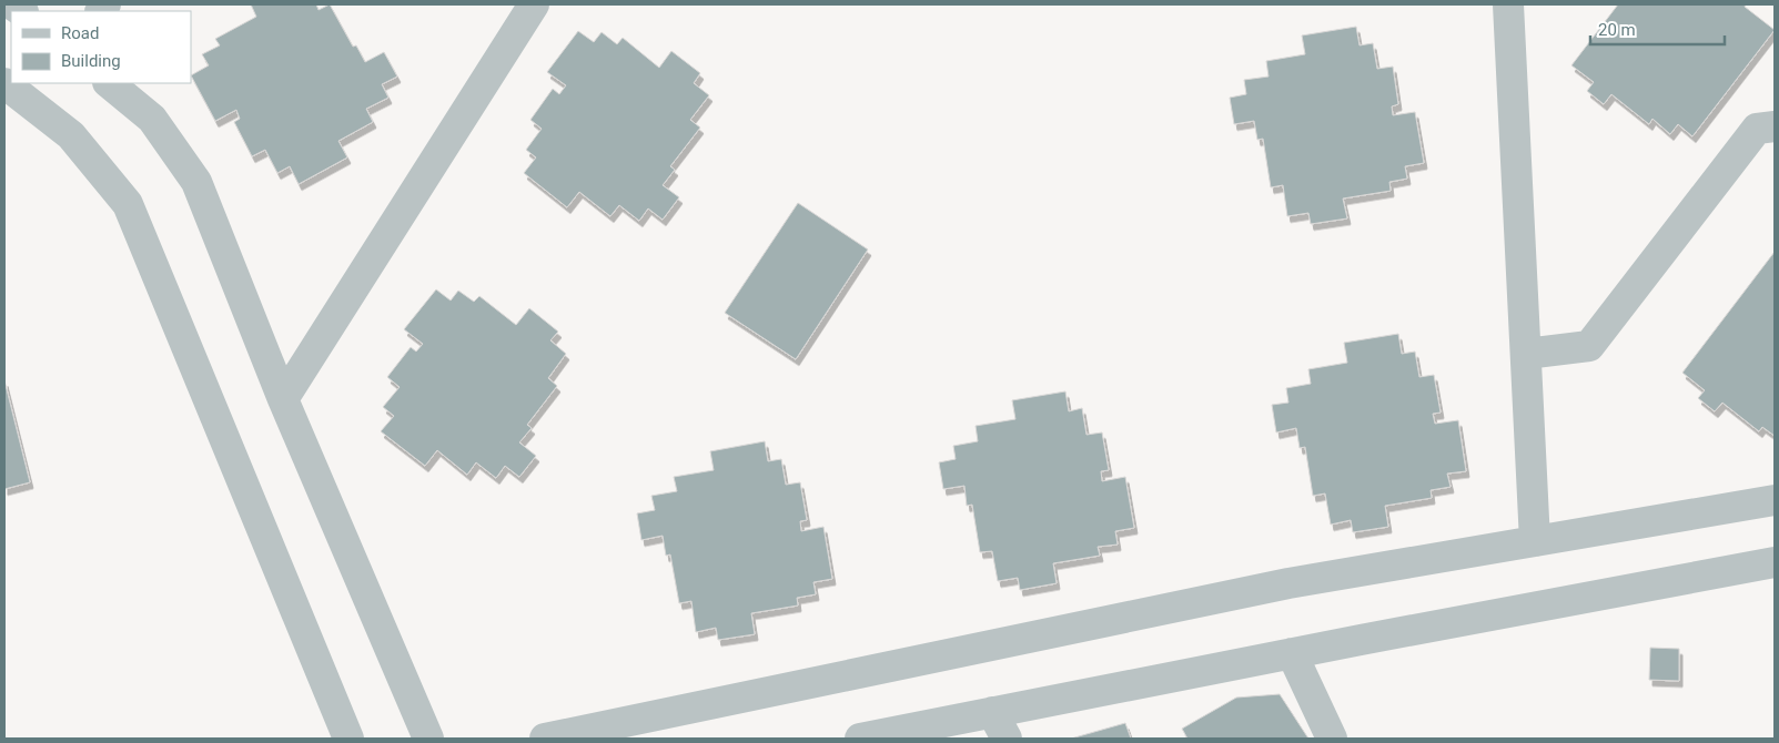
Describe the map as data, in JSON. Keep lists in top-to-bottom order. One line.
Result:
{"legend":["Road","Building"],"scale_bar":"20 m"}
